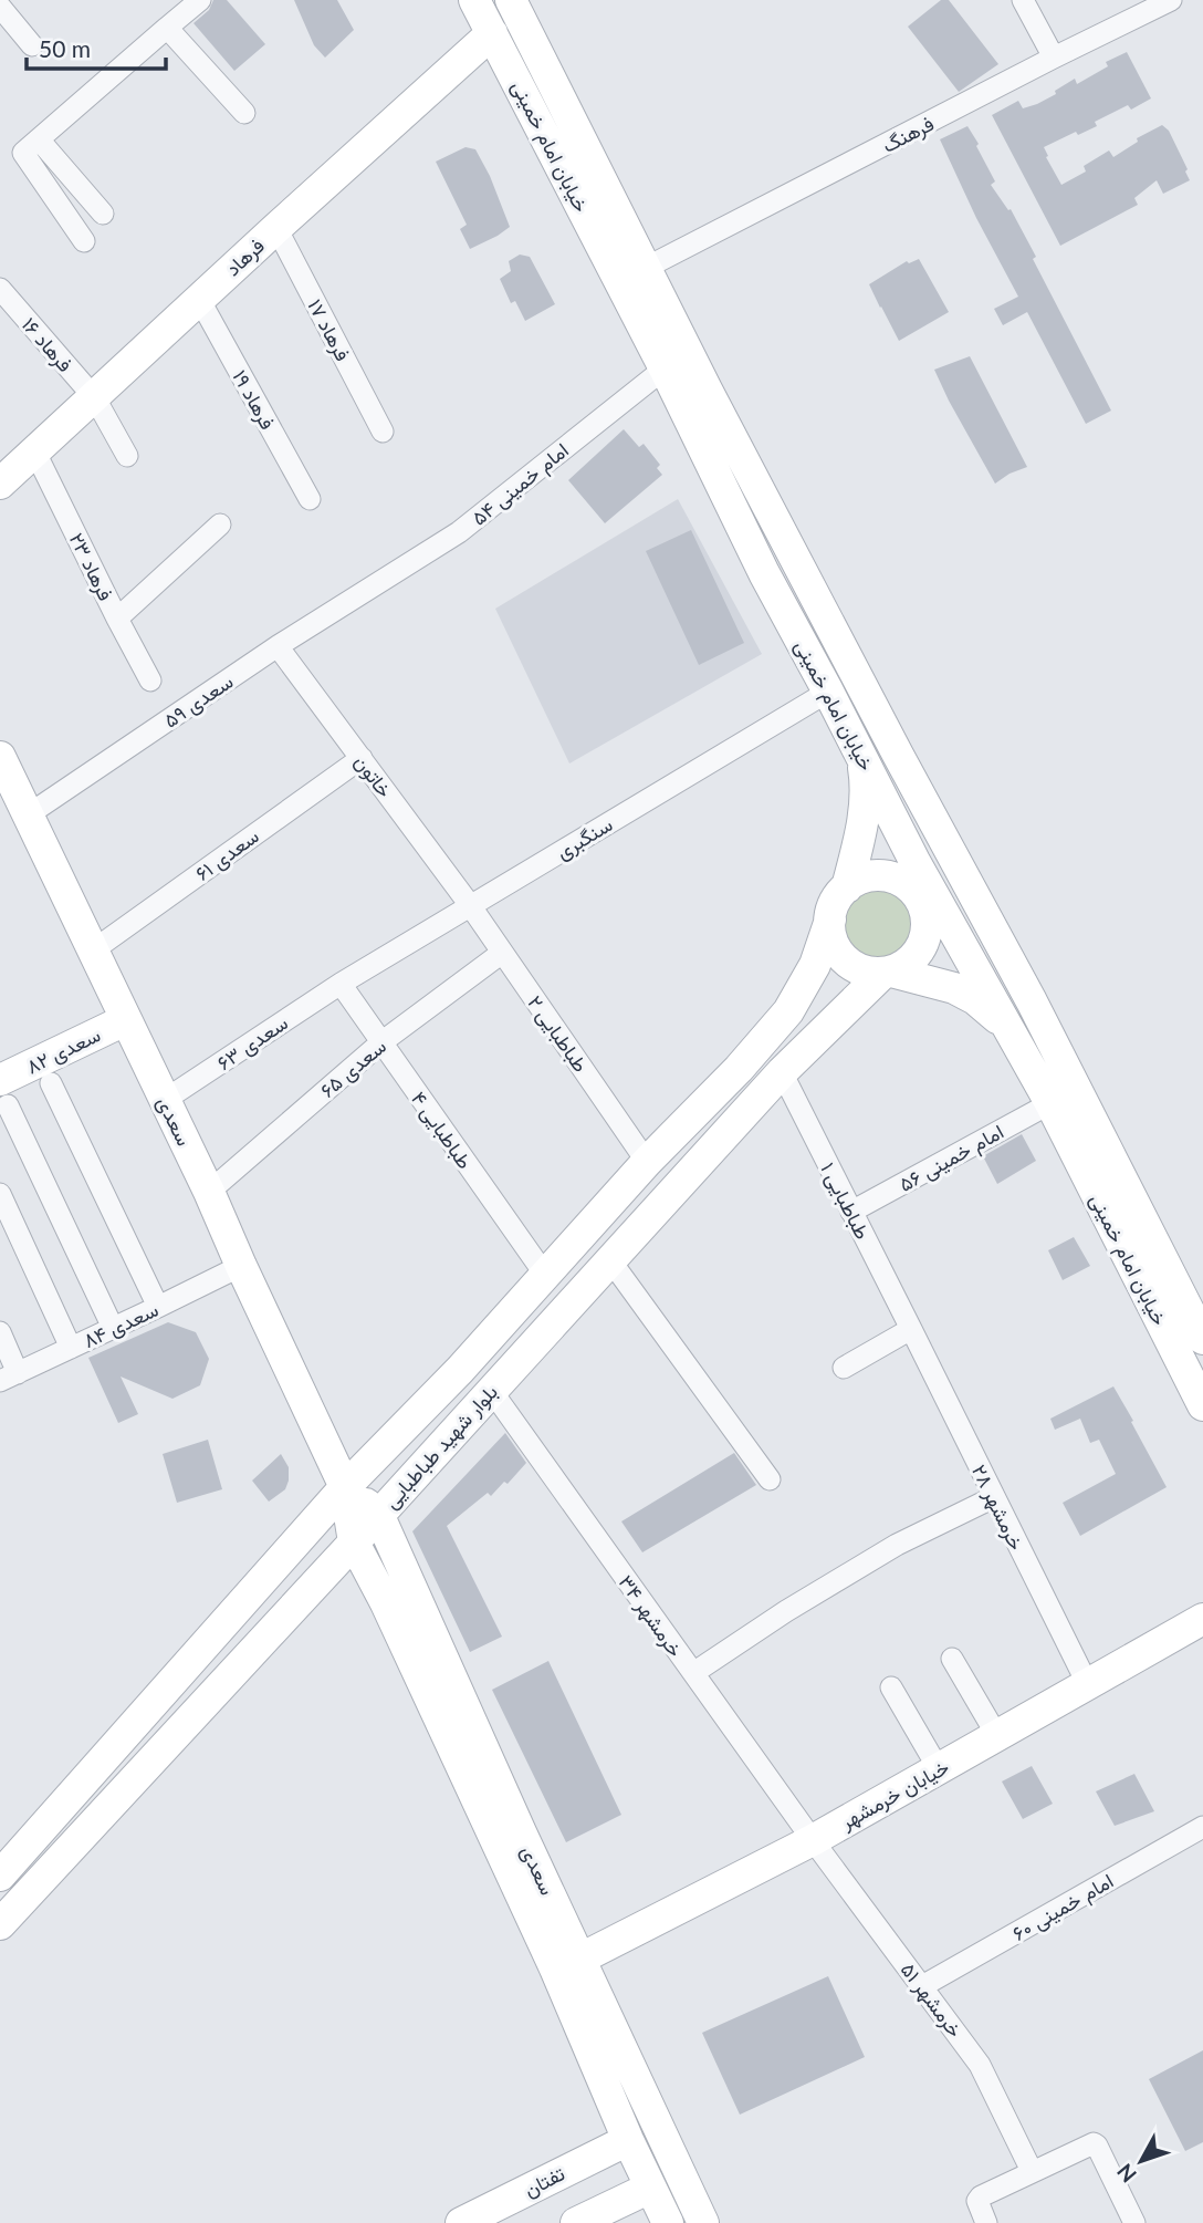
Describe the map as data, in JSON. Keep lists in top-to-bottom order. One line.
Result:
{"streets":{"main road":["خیابان امام خمینی","فرهاد","سعدی ۸۲","سعدی","بلوار شهید طباطبایی","خیابان خرمشهر","تفتان"],"street":["فرهنگ","فرهاد ۱۷","فرهاد ۱۶","فرهاد ۱۹","امام خمینی ۵۴","فرهاد ۲۳","سعدی ۵۹","خاتون","سنگبری","سعدی ۶۱","طباطبایی ۲","سعدی ۶۳","سعدی ۶۵","طباطبایی ۴","امام خمینی ۵۶","طباطبایی ۱","سعدی ۸۴","خرمشهر ۲۸","خرمشهر ۳۴","امام خمینی ۶۰","خرمشهر ۵۱"]},"crossings":[["فرهنگ","خیابان امام خمینی"],["خیابان امام خمینی","فرهاد"],["خیابان امام خمینی","امام خمینی ۵۴"],["خیابان امام خمینی","سنگبری"],["خیابان امام خمینی","امام خمینی ۵۶"],["خیابان امام خمینی","بلوار شهید طباطبایی"],["فرهاد","فرهاد ۱۷"],["فرهاد","فرهاد ۱۶"],["فرهاد","فرهاد ۱۹"],["فرهاد","فرهاد ۲۳"],["امام خمینی ۵۴","سعدی ۵۹"],["سعدی ۵۹","خاتون"],["سعدی ۵۹","سعدی"],["خاتون","سنگبری"],["خاتون","سعدی ۶۱"],["خاتون","طباطبایی ۲"],["سنگبری","طباطبایی ۲"],["سنگبری","سعدی ۶۳"],["سنگبری","طباطبایی ۴"],["سعدی ۶۱","سعدی"],["طباطبایی ۲","سعدی ۶۵"],["طباطبایی ۲","بلوار شهید طباطبایی"],["سعدی ۶۳","سعدی"],["سعدی ۶۳","طباطبایی ۴"],["سعدی ۸۲","سعدی"],["سعدی ۶۵","سعدی"],["سعدی ۶۵","طباطبایی ۴"],["سعدی","سعدی ۸۴"],["سعدی","بلوار شهید طباطبایی"],["سعدی","خیابان خرمشهر"],["سعدی","تفتان"],["طباطبایی ۴","بلوار شهید طباطبایی"],["امام خمینی ۵۶","طباطبایی ۱"],["طباطبایی ۱","بلوار شهید طباطبایی"],["طباطبایی ۱","خرمشهر ۲۸"],["بلوار شهید طباطبایی","خرمشهر ۳۴"],["خرمشهر ۲۸","خیابان خرمشهر"],["خرمشهر ۳۴","خیابان خرمشهر"],["خرمشهر ۳۴","خرمشهر ۵۱"],["خیابان خرمشهر","خرمشهر ۵۱"],["امام خمینی ۶۰","خرمشهر ۵۱"]],"scale_bar":"50 m","north":"bottom left"}
